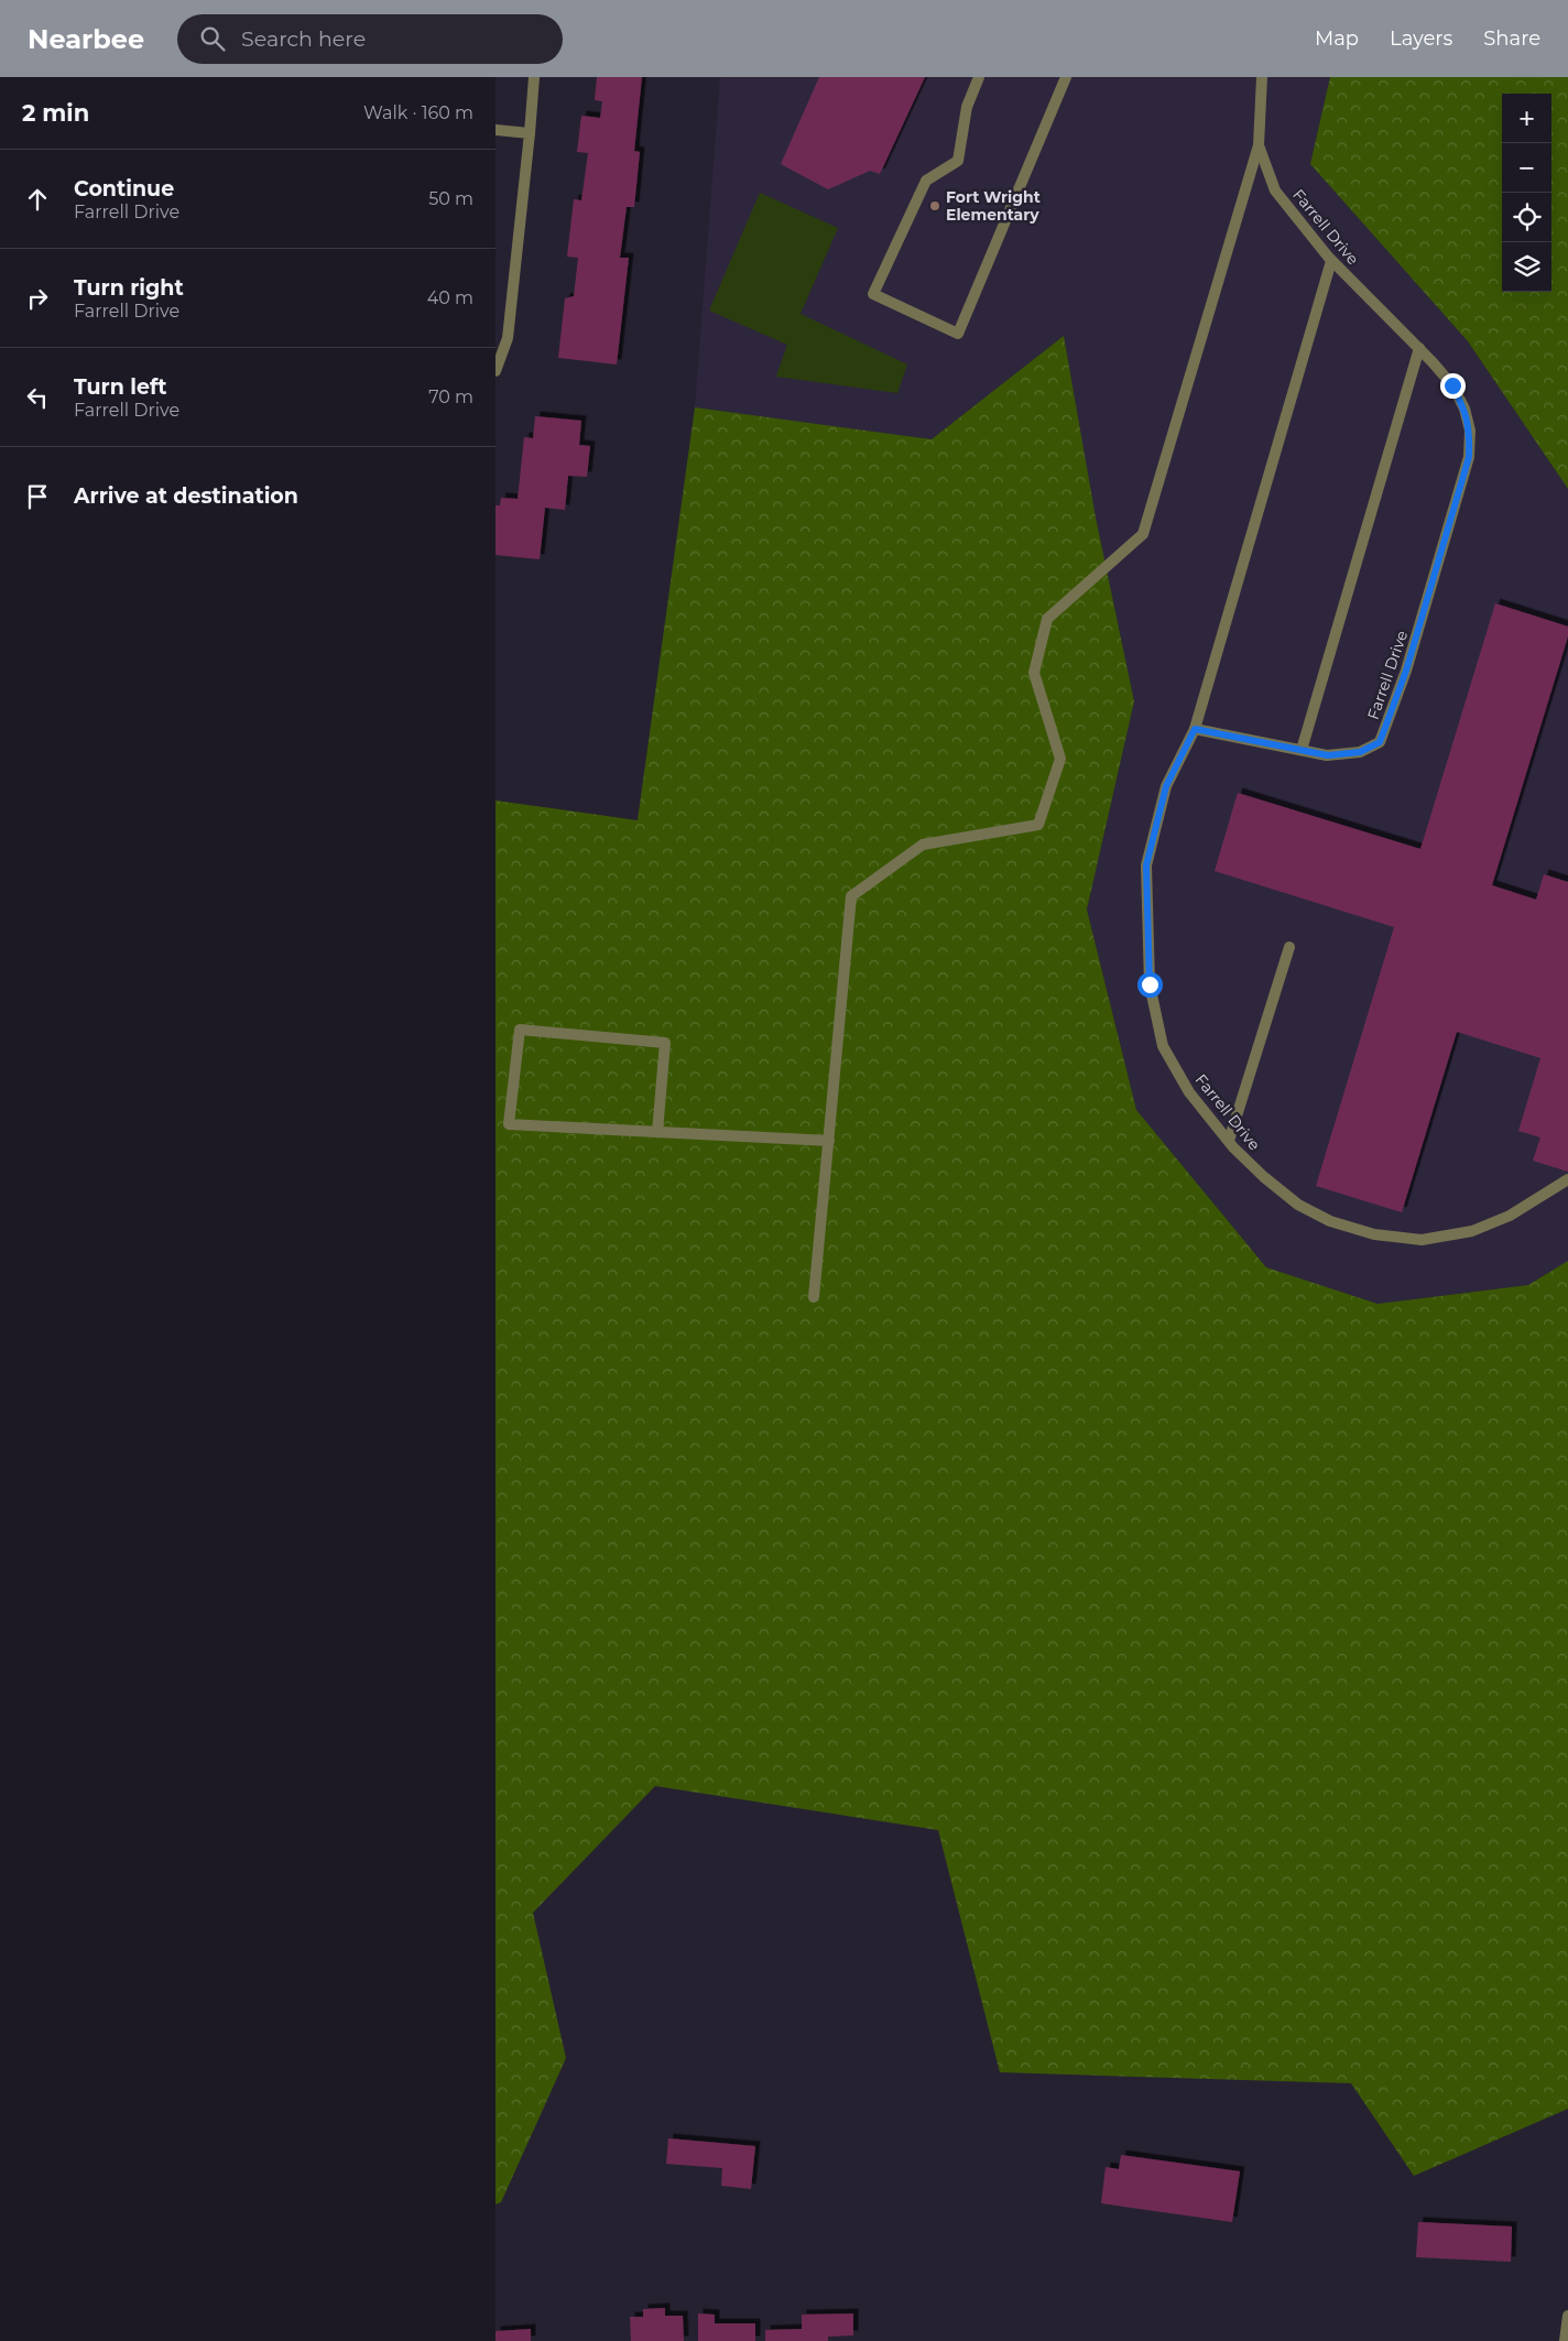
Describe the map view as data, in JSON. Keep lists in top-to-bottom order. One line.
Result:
{"streets":{"street":["Farrell Drive"]},"places":["Fort Wright Elementary"],"page":{"header":"Nearbee","search":"Search here","nav":["Map","Layers","Share"],"heading":["2 min","Walk · 160 m"],"map_buttons":["+","−"],"list":[["Continue","Farrell Drive","50 m"],["Turn right","Farrell Drive","40 m"],["Turn left","Farrell Drive","70 m"],"Arrive at destination"]}}
